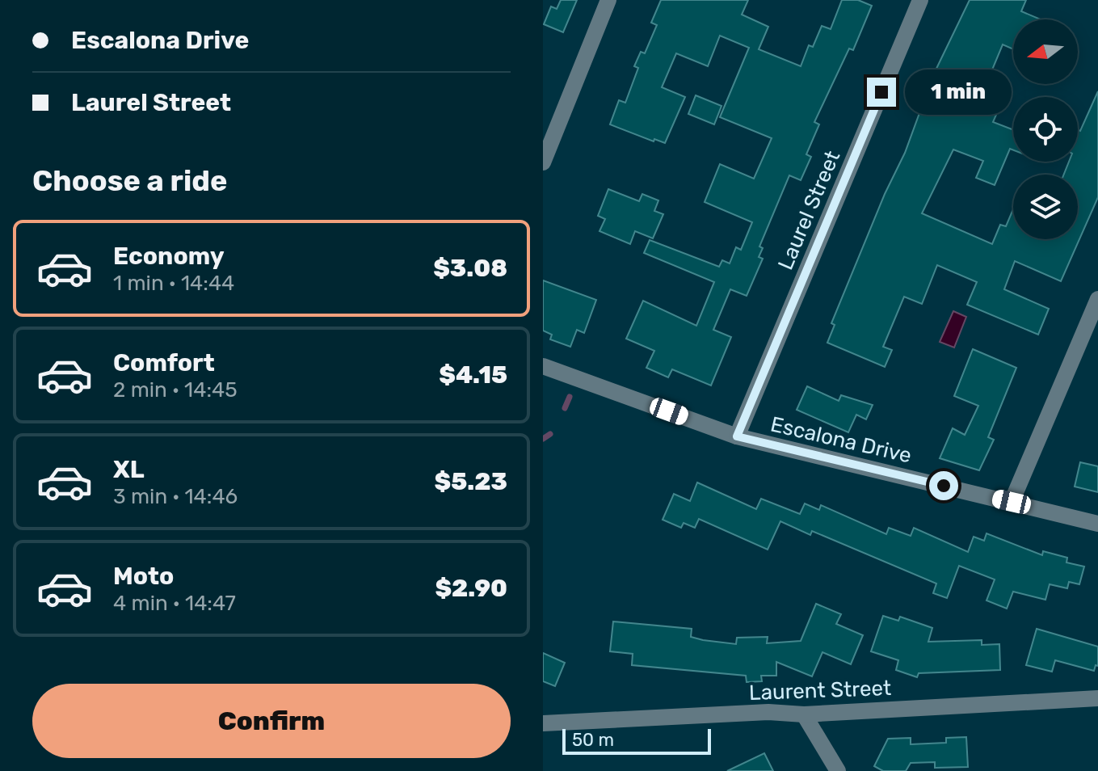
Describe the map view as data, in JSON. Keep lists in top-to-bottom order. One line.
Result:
{"streets":{"street":["Laurel Street","Escalona Drive","Laurent Street"]},"crossings":[["Laurel Street","Escalona Drive"]],"scale_bar":"50 m","north":"left","page":{"banner":["Escalona Drive","Laurel Street"],"bubble":"1 min","heading":"Choose a ride","list":[{"name":"Economy","note":"1 min · 14:44","value":"$3.08"},{"name":"Comfort","note":"2 min · 14:45","value":"$4.15"},{"name":"XL","note":"3 min · 14:46","value":"$5.23"},{"name":"Moto","note":"4 min · 14:47","value":"$2.90"}],"buttons":"Confirm","scale":"50 m"}}
